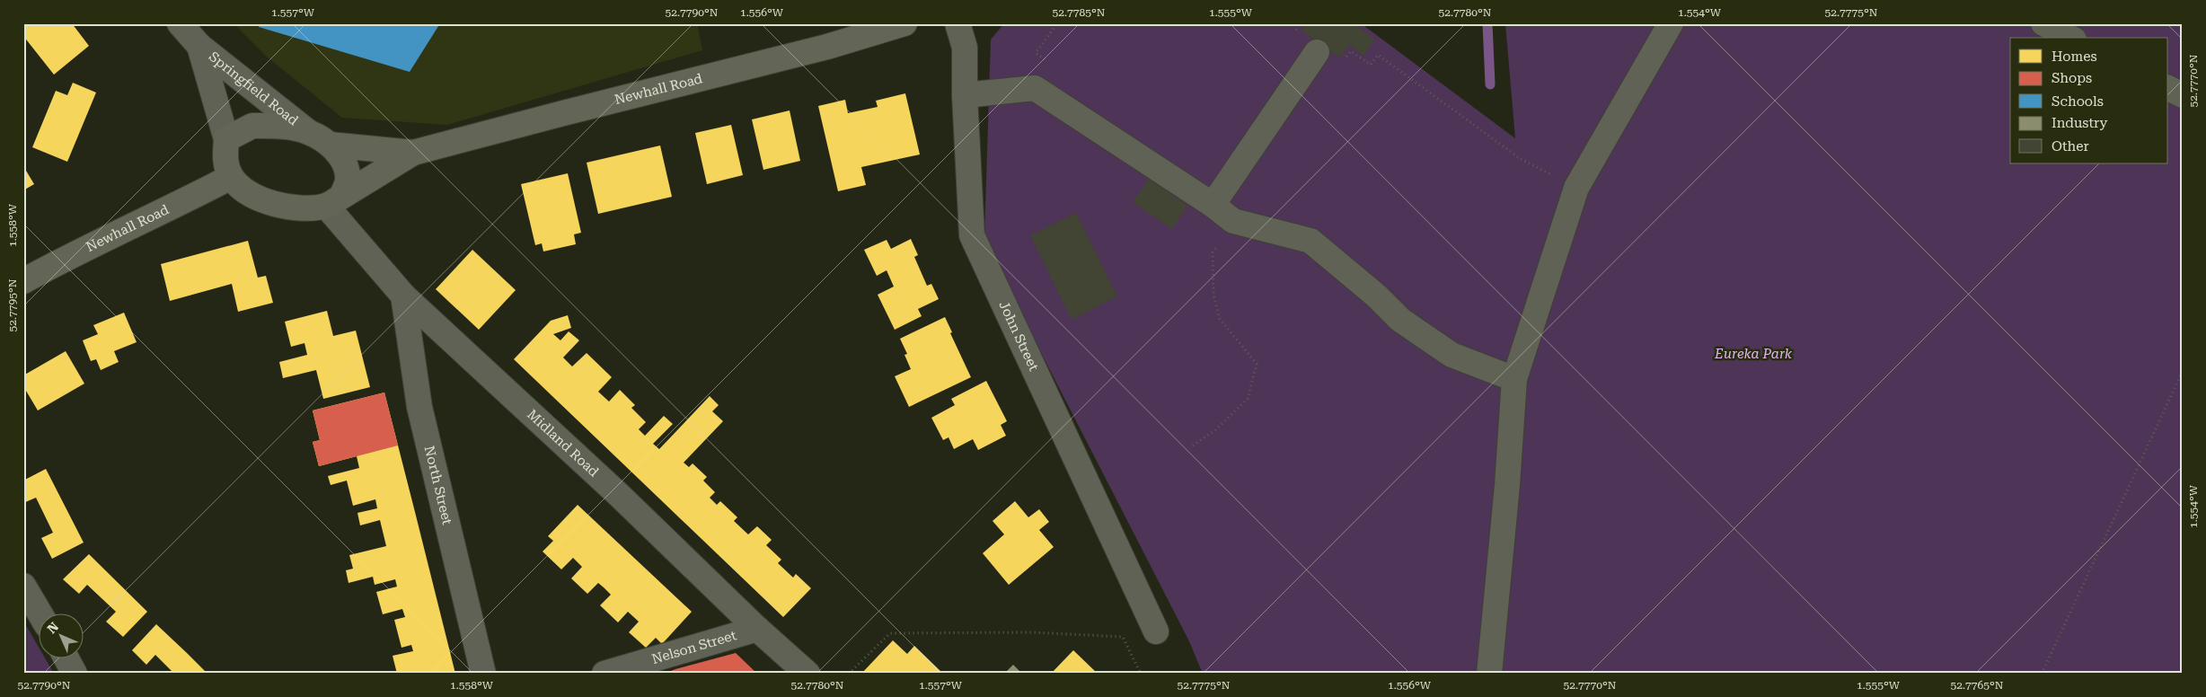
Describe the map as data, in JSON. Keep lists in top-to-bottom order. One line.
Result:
{"streets":{"main road":["Newhall Road"],"street":["Springfield Road","John Street","Midland Road","North Street","Nelson Street"]},"crossings":[["Springfield Road","Newhall Road"],["Springfield Road","Midland Road"],["Newhall Road","Midland Road"],["Midland Road","North Street"],["Midland Road","Nelson Street"]],"parks":["Eureka Park"],"legend":["Homes","Shops","Schools","Industry","Other"],"north":"top left","coordinates":["1.557°W","52.7790°N","1.556°W","52.7785°N","1.555°W","52.7780°N","1.554°W","52.7775°N","52.7770°N","1.558°W","52.7795°N","52.7765°N"]}
